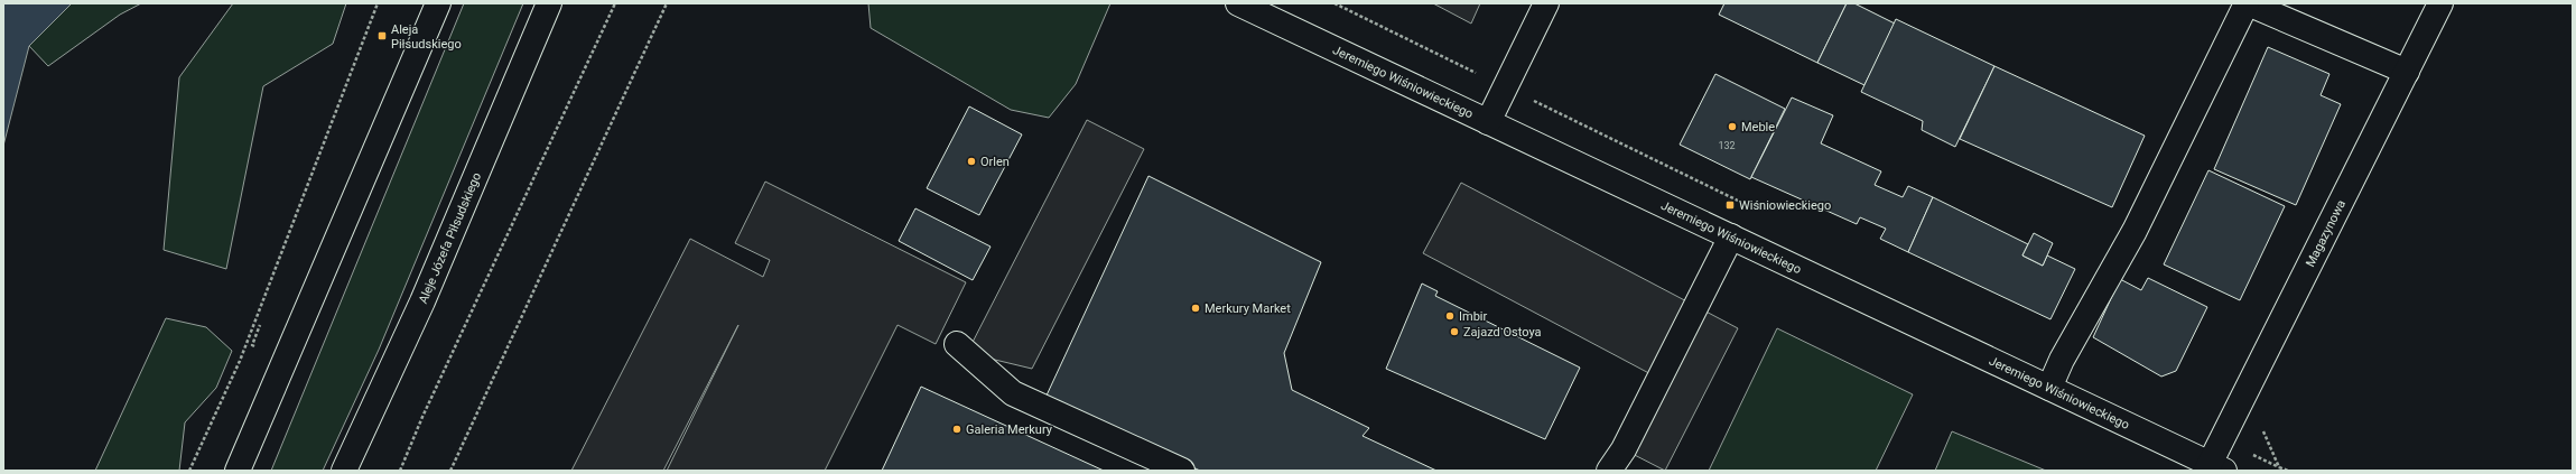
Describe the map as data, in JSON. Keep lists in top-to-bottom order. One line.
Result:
{"streets":{"street":["Jeremiego Wiśniowieckiego","Magazynowa","Aleje Józefa Piłsudskiego"]},"crossings":[["Jeremiego Wiśniowieckiego","Magazynowa"]],"places":{"transit":["Aleja Piłsudskiego","Wiśniowieckiego"],"other":["Meble","Orlen","Merkury Market","Imbir","Zajazd Ostoya","Galeria Merkury"]},"house_numbers":["132"]}
